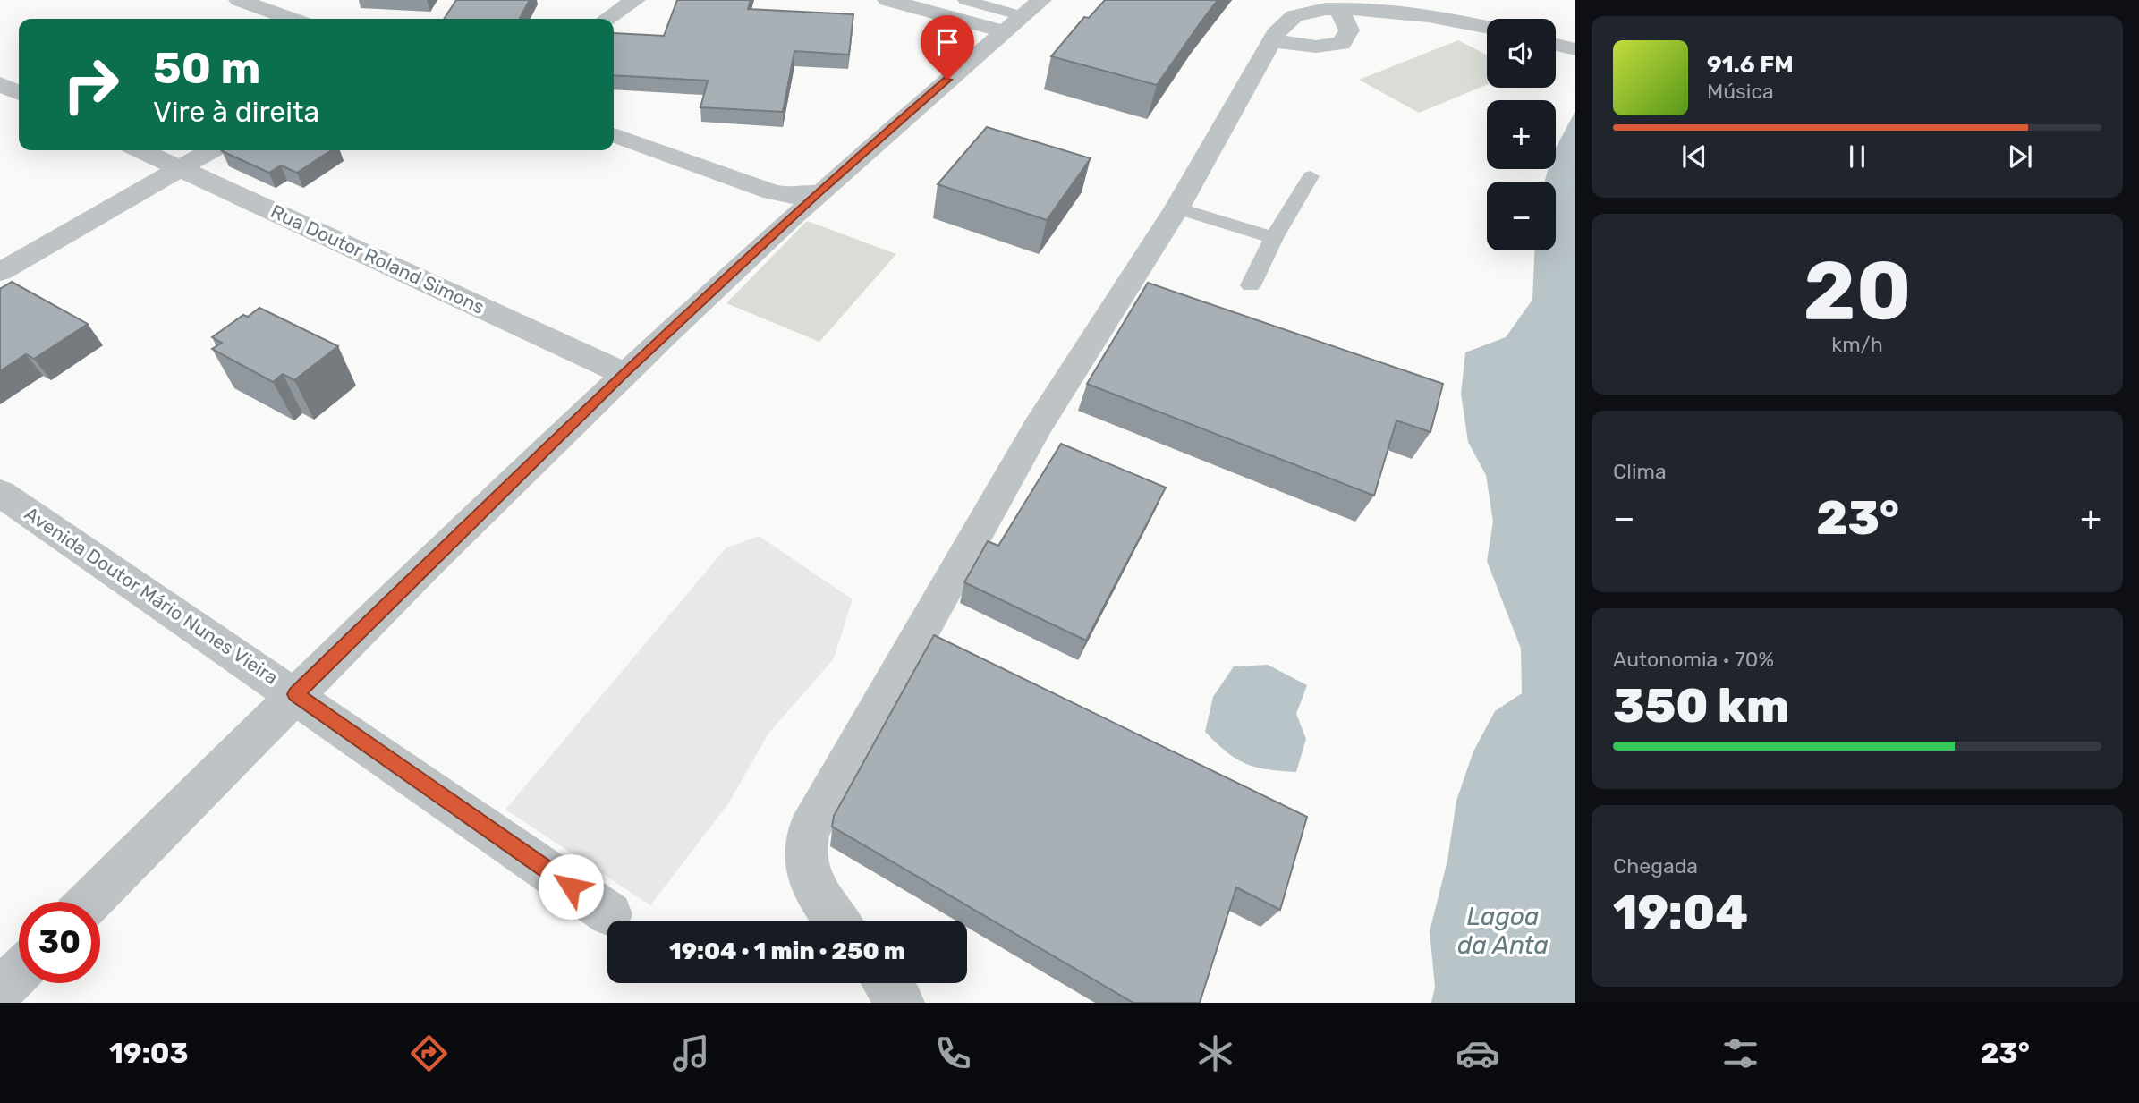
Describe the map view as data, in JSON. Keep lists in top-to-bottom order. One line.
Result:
{"streets":{"street":["Rua Doutor Roland Simons","Avenida Doutor Mário Nunes Vieira"]},"water":["Lagoa da Anta"],"page":{"map_buttons":["+","−"],"turn":["50 m","Vire à direita"],"song":["91.6 FM","Música"],"tile":[["20","km/h"],"Clima",["Autonomia · 70%","350 km"],["Chegada","19:04"]],"heat":["−","23°","+"],"limit":"30","trip":"19:04 · 1 min · 250 m","tabs":["19:03","23°"]}}
